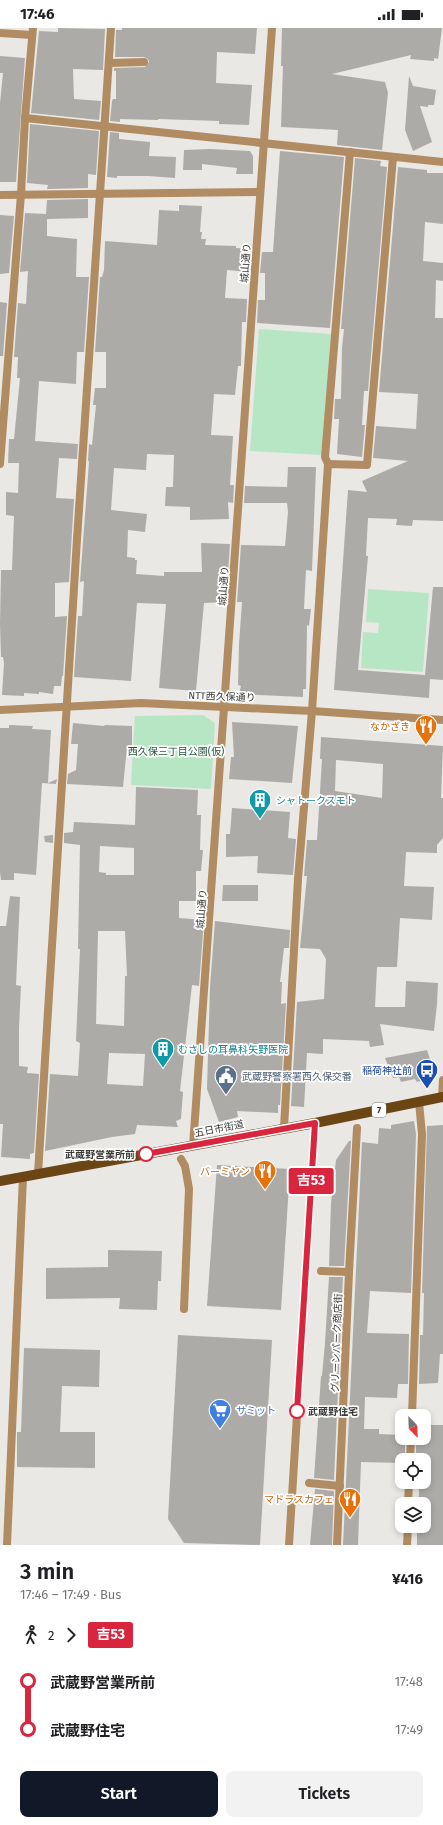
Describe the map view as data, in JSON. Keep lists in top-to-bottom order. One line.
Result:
{"streets":{"main road":["7","五日市街道"],"street":["城山通り","NTT西久保通り","グリーンパーク商店街"]},"crossings":[["城山通り","NTT西久保通り"],["城山通り","五日市街道"]],"parks":["西久保三丁目公園(仮)"],"places":{"restaurant":["なかざき","バーミヤン","マドラスカフェ"],"building":["シャトークスモト","むさしの耳鼻科矢野医院"],"bus stop":["稲荷神社前"],"public building":["武蔵野警察署西久保交番"],"other":["武蔵野営業所前","武蔵野住宅"],"supermarket":["サミット"]},"lines":["bus line 吉53"],"north":"bottom right","page":{"status":"17:46","on_map":"吉53","heading":["3 min","17:46 – 17:49 · Bus","¥416"],"legs":["2","吉53"],"list":[{"name":"武蔵野営業所前","value":"17:48"},{"name":"武蔵野住宅","value":"17:49"}],"buttons":["Start","Tickets"]}}
